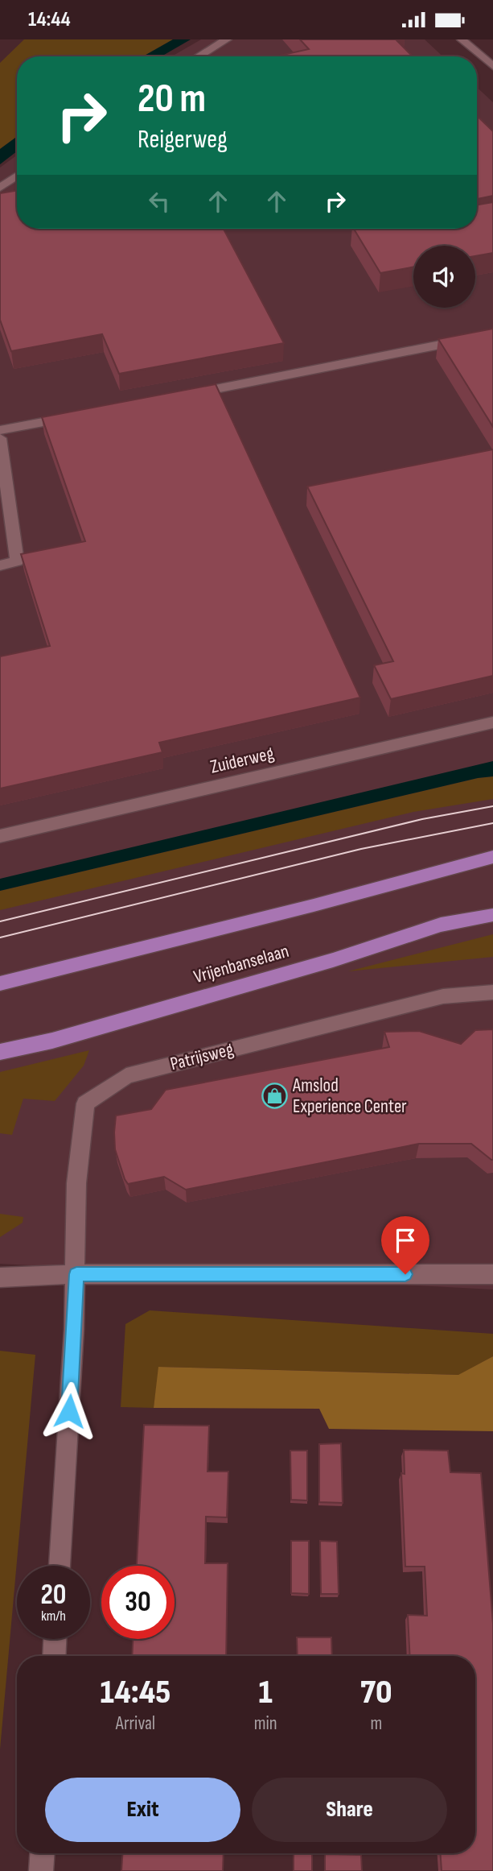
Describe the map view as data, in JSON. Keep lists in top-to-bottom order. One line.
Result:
{"streets":{"main road":["Vrijenbanselaan"],"street":["Zuiderweg","Patrijsweg"]},"places":{"shop":["Amslod Experience Center"]},"page":{"status":"14:44","turn":["20 m","Reigerweg"],"speed":"20 km/h","limit":"30","eta":["14:45","Arrival","1","min","70","m"],"buttons":["Exit","Share"]}}
